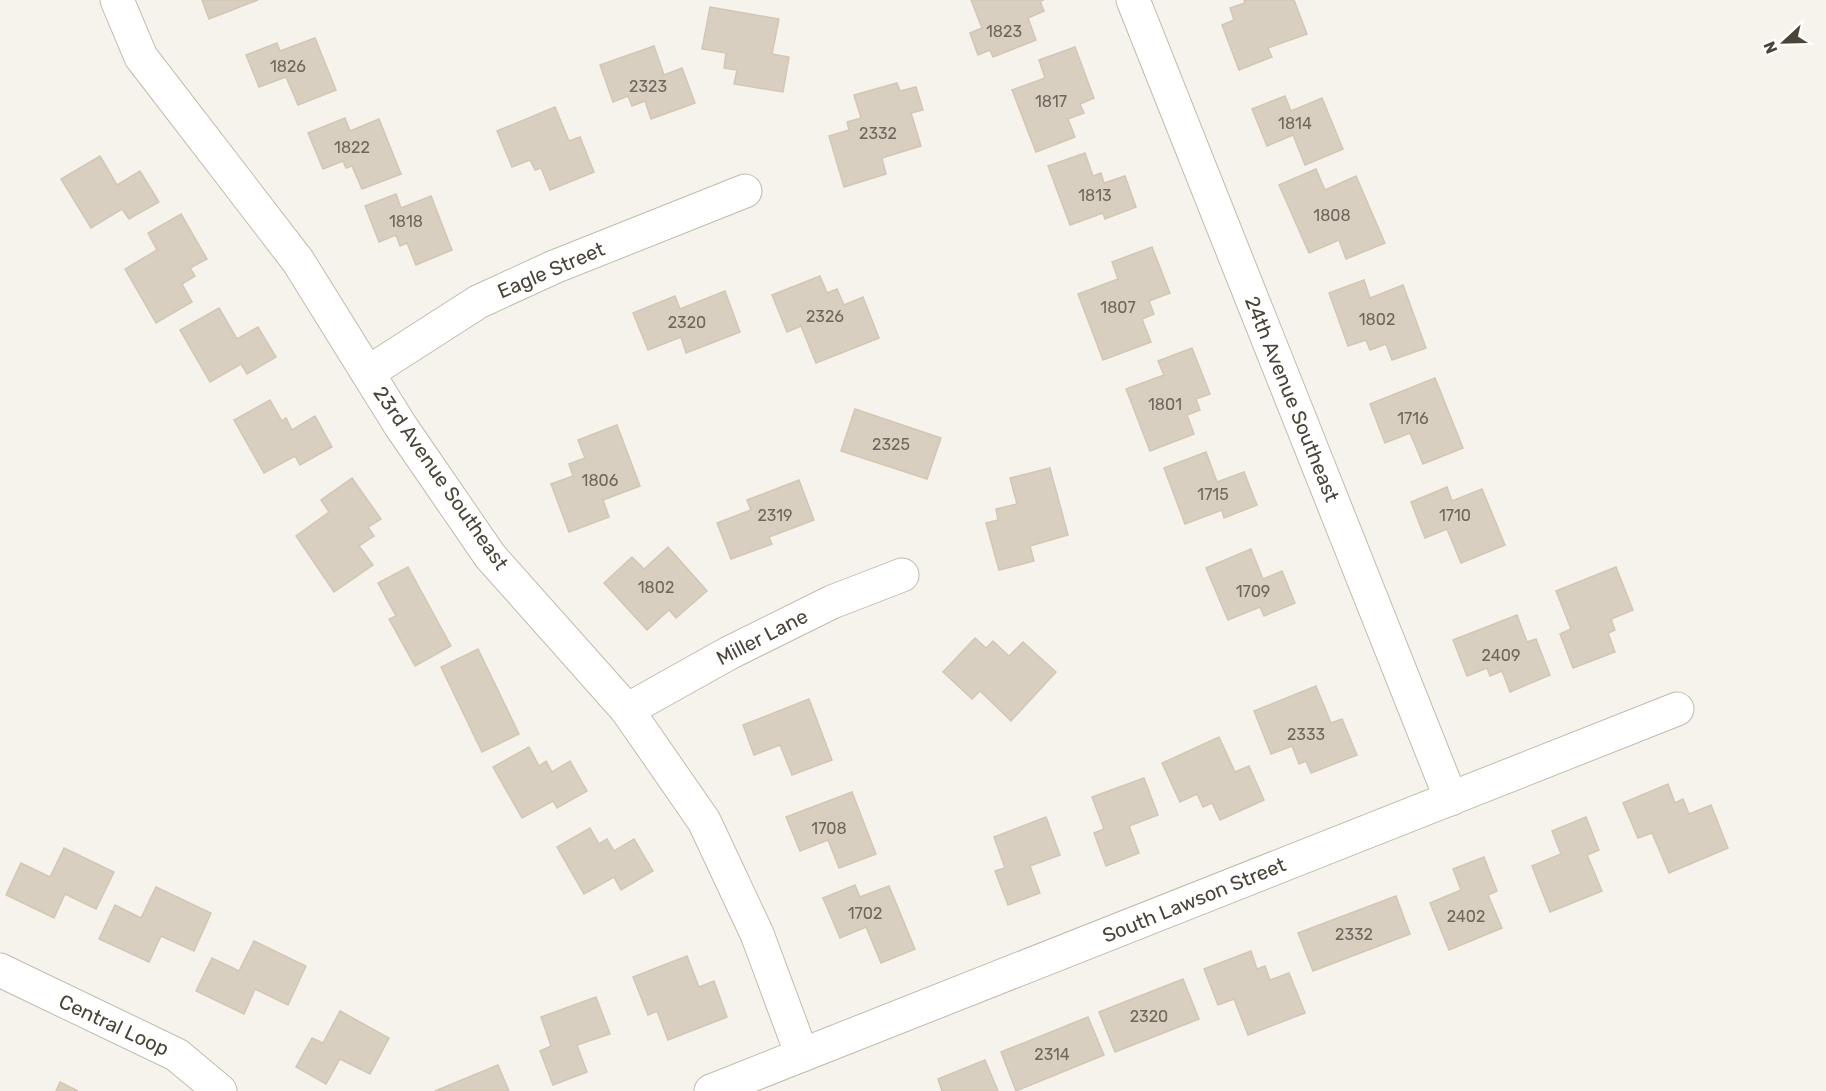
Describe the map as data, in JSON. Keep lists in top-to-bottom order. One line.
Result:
{"streets":{"street":["Eagle Street","24th Avenue Southeast","23rd Avenue Southeast","Miller Lane","South Lawson Street","Central Loop"]},"crossings":[["Eagle Street","23rd Avenue Southeast"],["24th Avenue Southeast","South Lawson Street"],["23rd Avenue Southeast","Miller Lane"],["23rd Avenue Southeast","South Lawson Street"]],"house_numbers":["1823","1826","2323","1817","1814","2332","1822","1813","1808","1818","1807","2326","1802","2320","1801","1716","2325","1806","1715","2319","1710","1802","1709","2409","2333","1708","1702","2402","2332","2320","2314"],"north":"left"}
